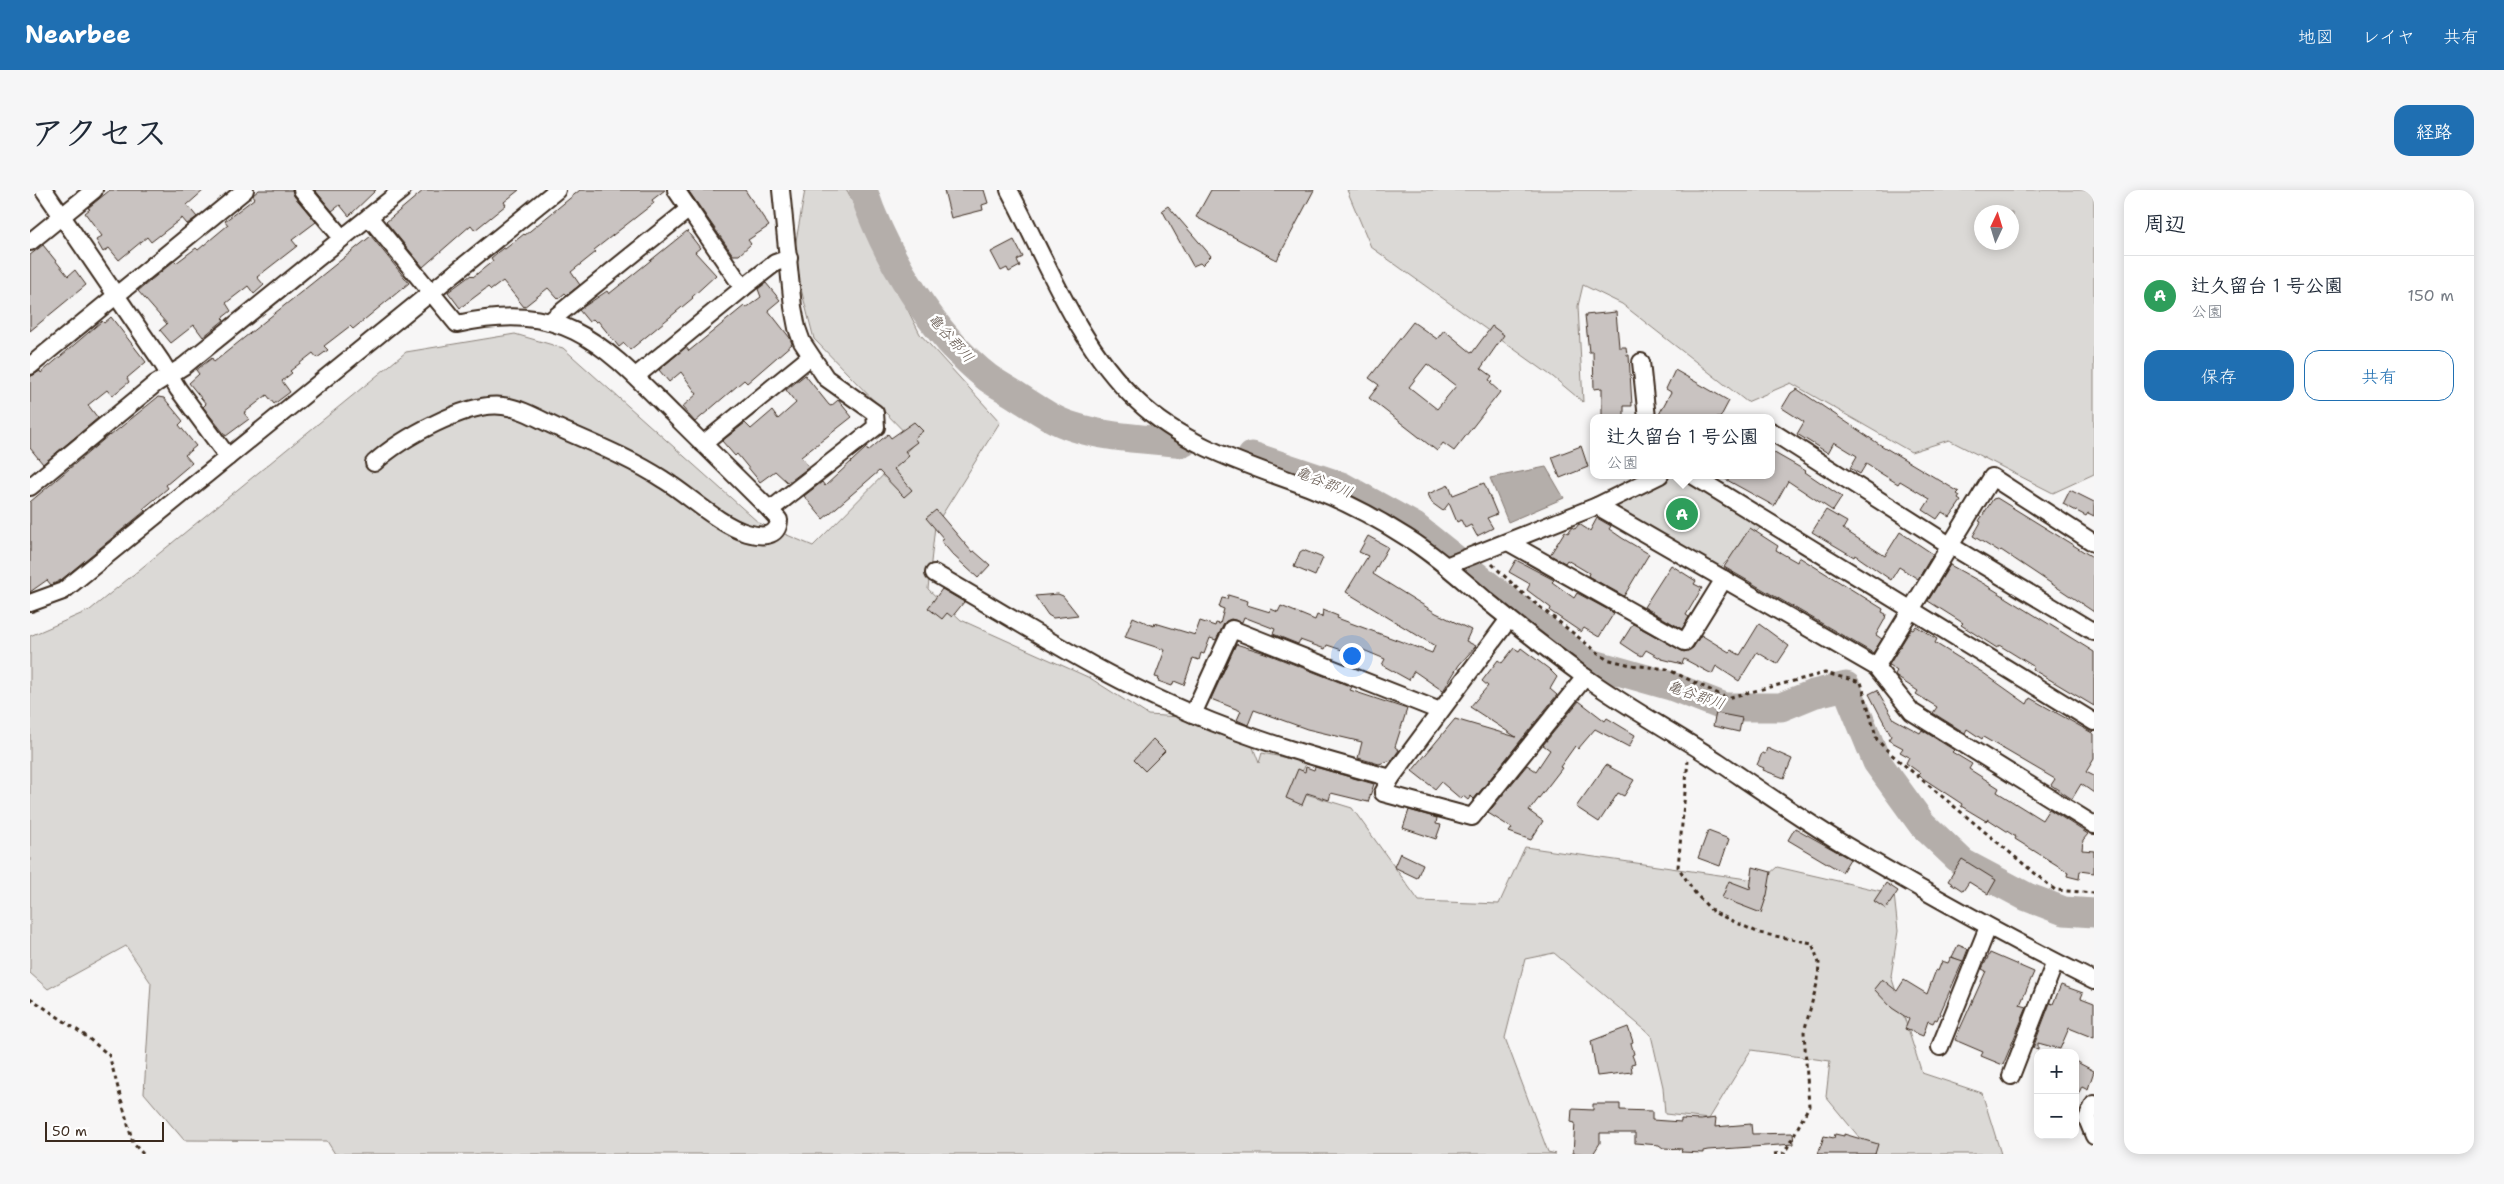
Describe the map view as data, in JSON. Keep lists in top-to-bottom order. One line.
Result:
{"water":["亀谷郡川"],"scale_bar":"50 m","north":"top","page":{"header":"Nearbee","nav":["地図","レイヤ","共有"],"title":"アクセス","buttons":["経路",["保存","共有"]],"heading":"周辺","list":[{"mark":"A","name":"辻久留台１号公園","note":"公園","value":"150 m"}],"popup":["辻久留台１号公園","公園"],"pins":"A","map_buttons":["+","−"],"scale":"50 m"}}
